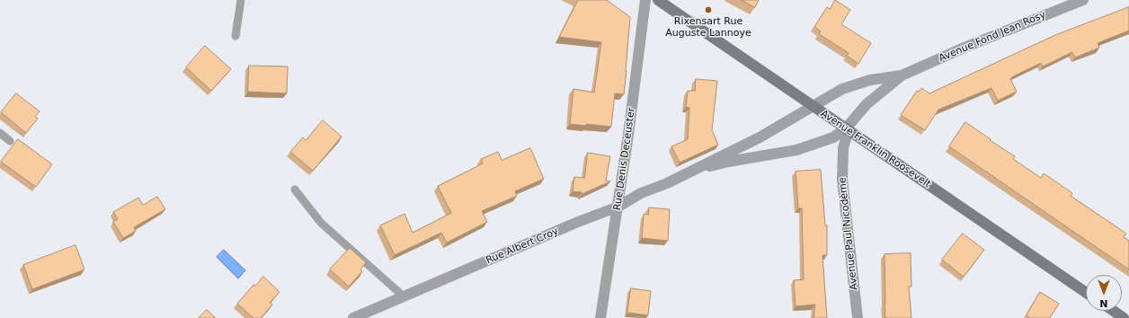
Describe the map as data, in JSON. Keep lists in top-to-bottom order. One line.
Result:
{"streets":{"main road":["Avenue Franklin Roosevelt"],"street":["Avenue Fond Jean Rosy","Rue Denis Deceuster","Avenue Paul Nicodème","Rue Albert Croy"]},"crossings":[["Avenue Fond Jean Rosy","Avenue Franklin Roosevelt"],["Avenue Fond Jean Rosy","Avenue Paul Nicodème"],["Avenue Fond Jean Rosy","Rue Albert Croy"],["Avenue Franklin Roosevelt","Avenue Paul Nicodème"],["Avenue Franklin Roosevelt","Rue Albert Croy"],["Rue Denis Deceuster","Rue Albert Croy"],["Avenue Paul Nicodème","Rue Albert Croy"]],"places":["Rixensart Rue Auguste Lannoye"],"north":"bottom"}
